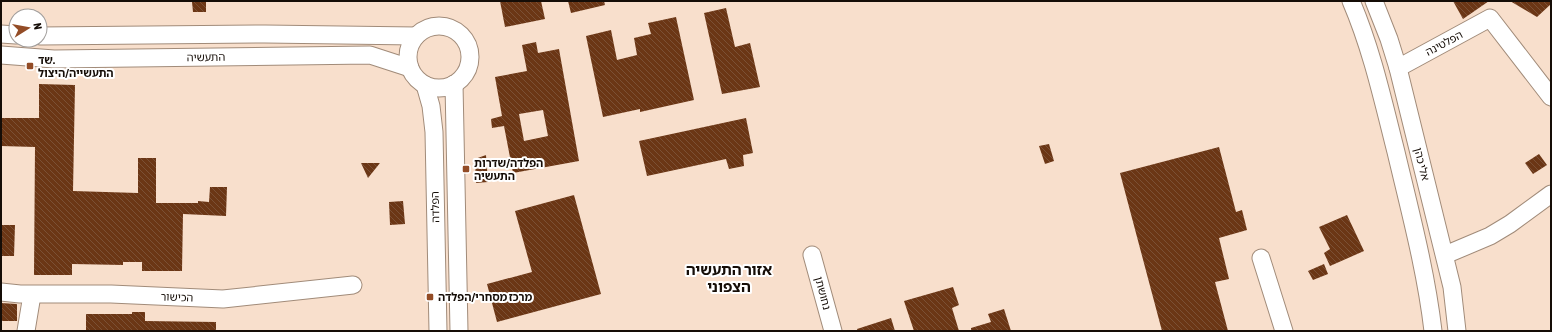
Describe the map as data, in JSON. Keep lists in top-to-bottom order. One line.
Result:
{"streets":{"street":["הפלטינה","התעשיה","אלי כהן","הפלדה","נחושתן","הכישור"]},"crossings":[["הפלטינה","אלי כהן"],["התעשיה","הפלדה"]],"districts":["אזור התעשיה הצפוני"],"places":{"transit":["שד. התעשייה/היצול","הפלדה/שדרות התעשיה","מרכז מסחרי/הפלדה"]},"north":"right"}
